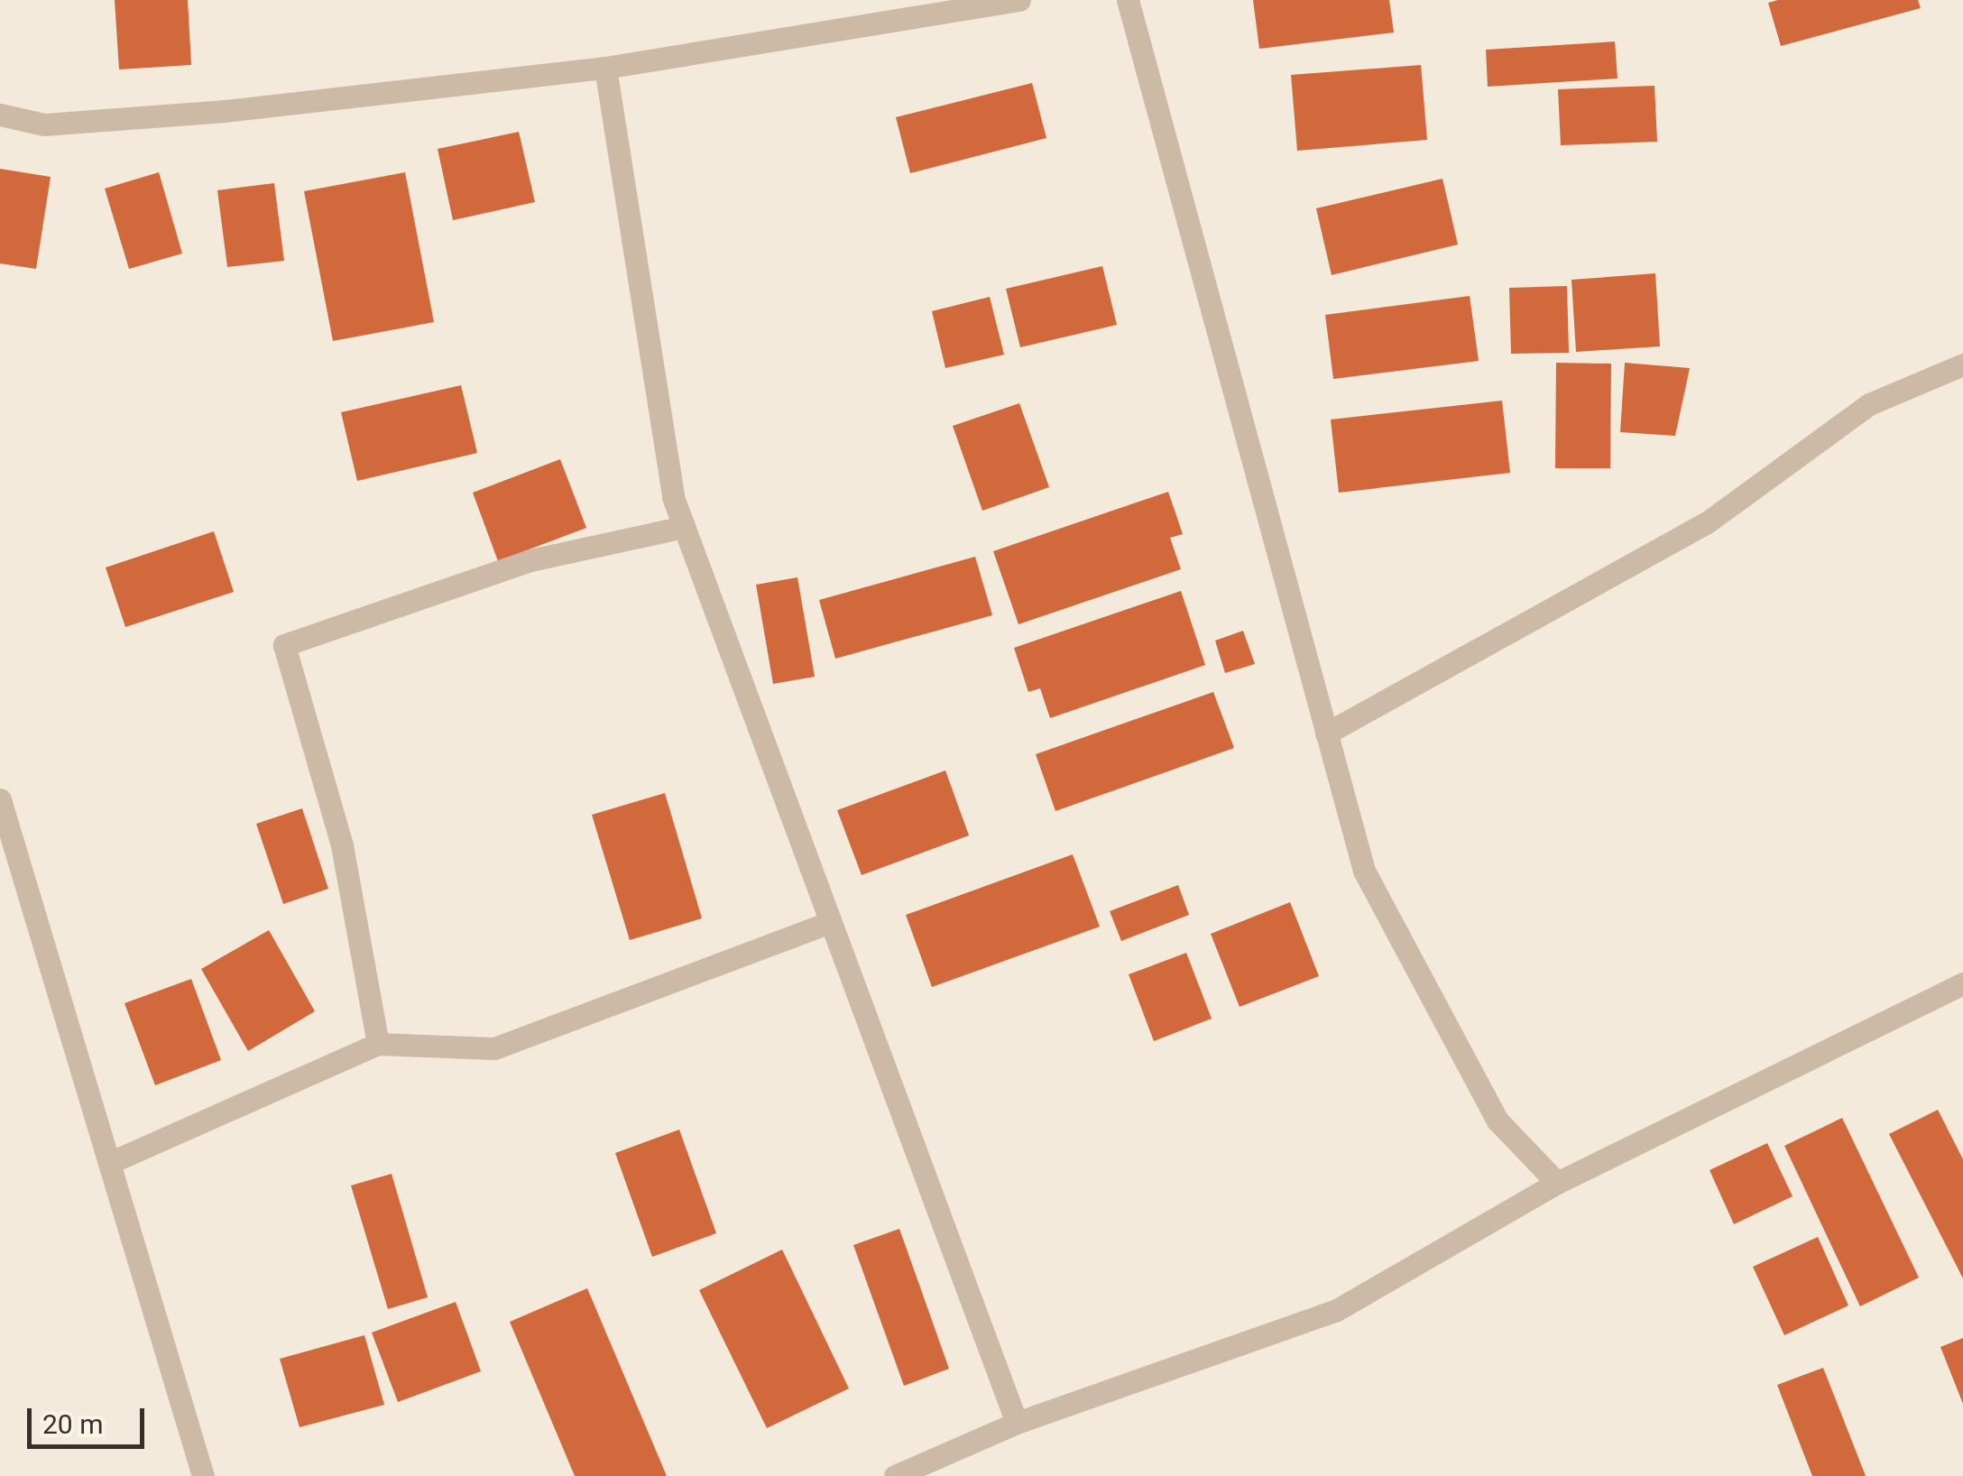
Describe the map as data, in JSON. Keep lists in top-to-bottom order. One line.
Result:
{"scale_bar":"20 m"}
